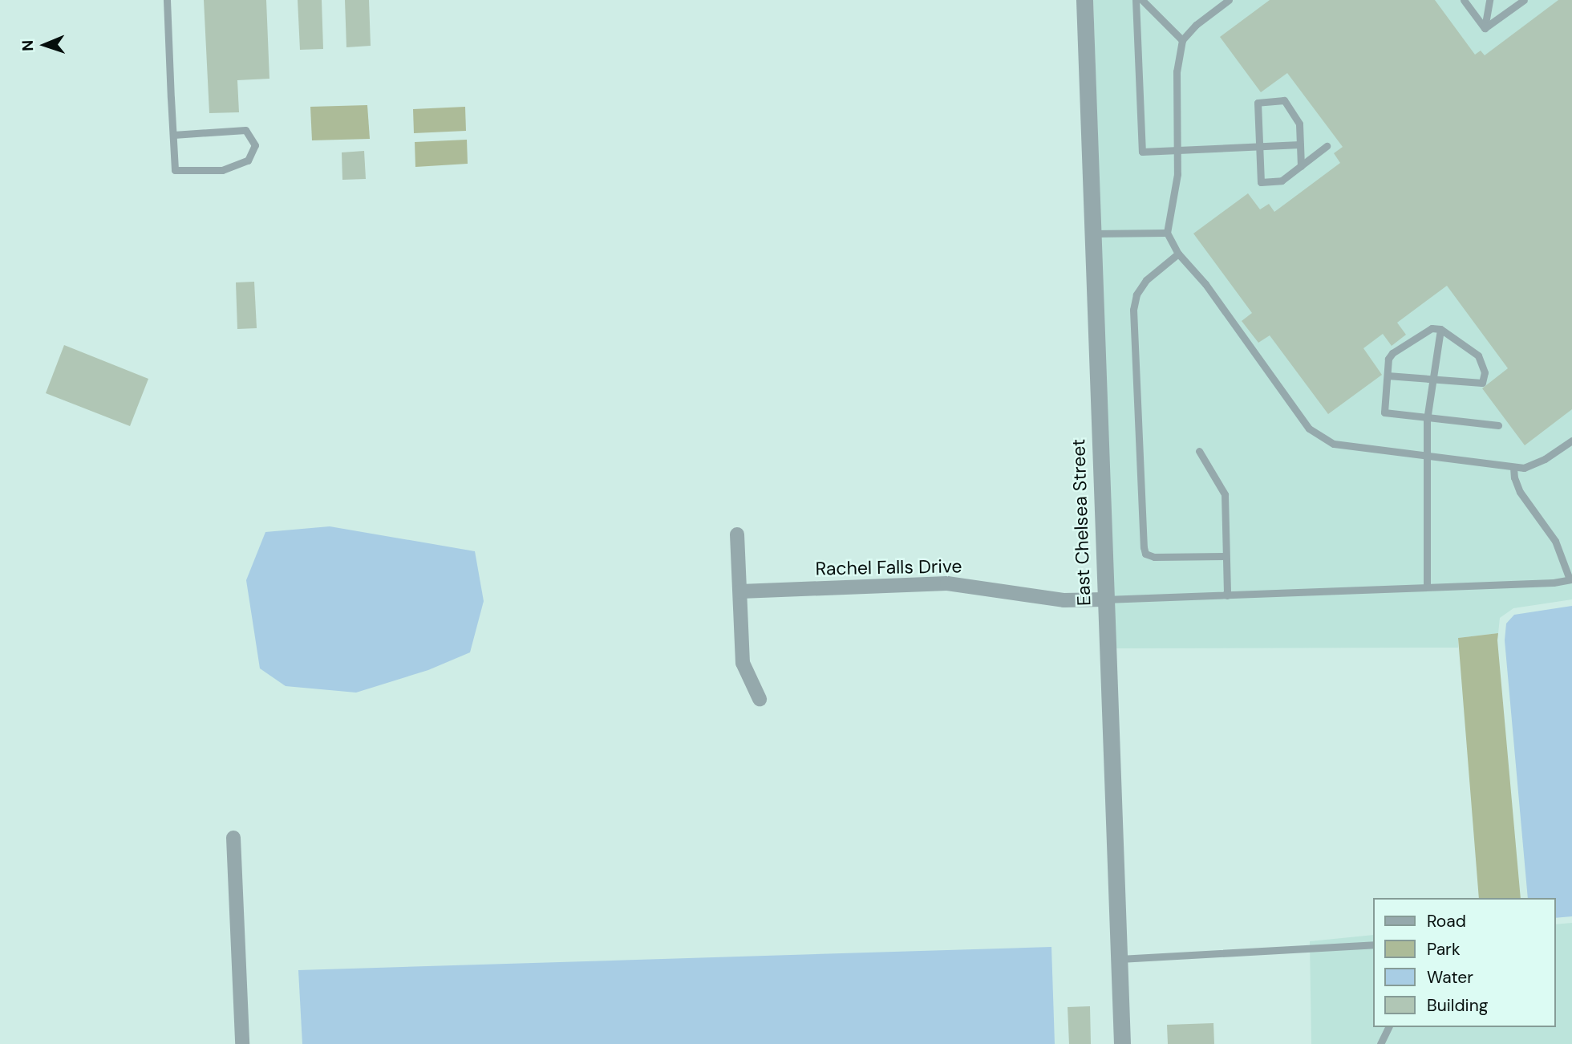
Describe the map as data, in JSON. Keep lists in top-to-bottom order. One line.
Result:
{"streets":{"street":["East Chelsea Street","Rachel Falls Drive"]},"crossings":[["East Chelsea Street","Rachel Falls Drive"]],"legend":["Road","Park","Water","Building"],"north":"left"}
